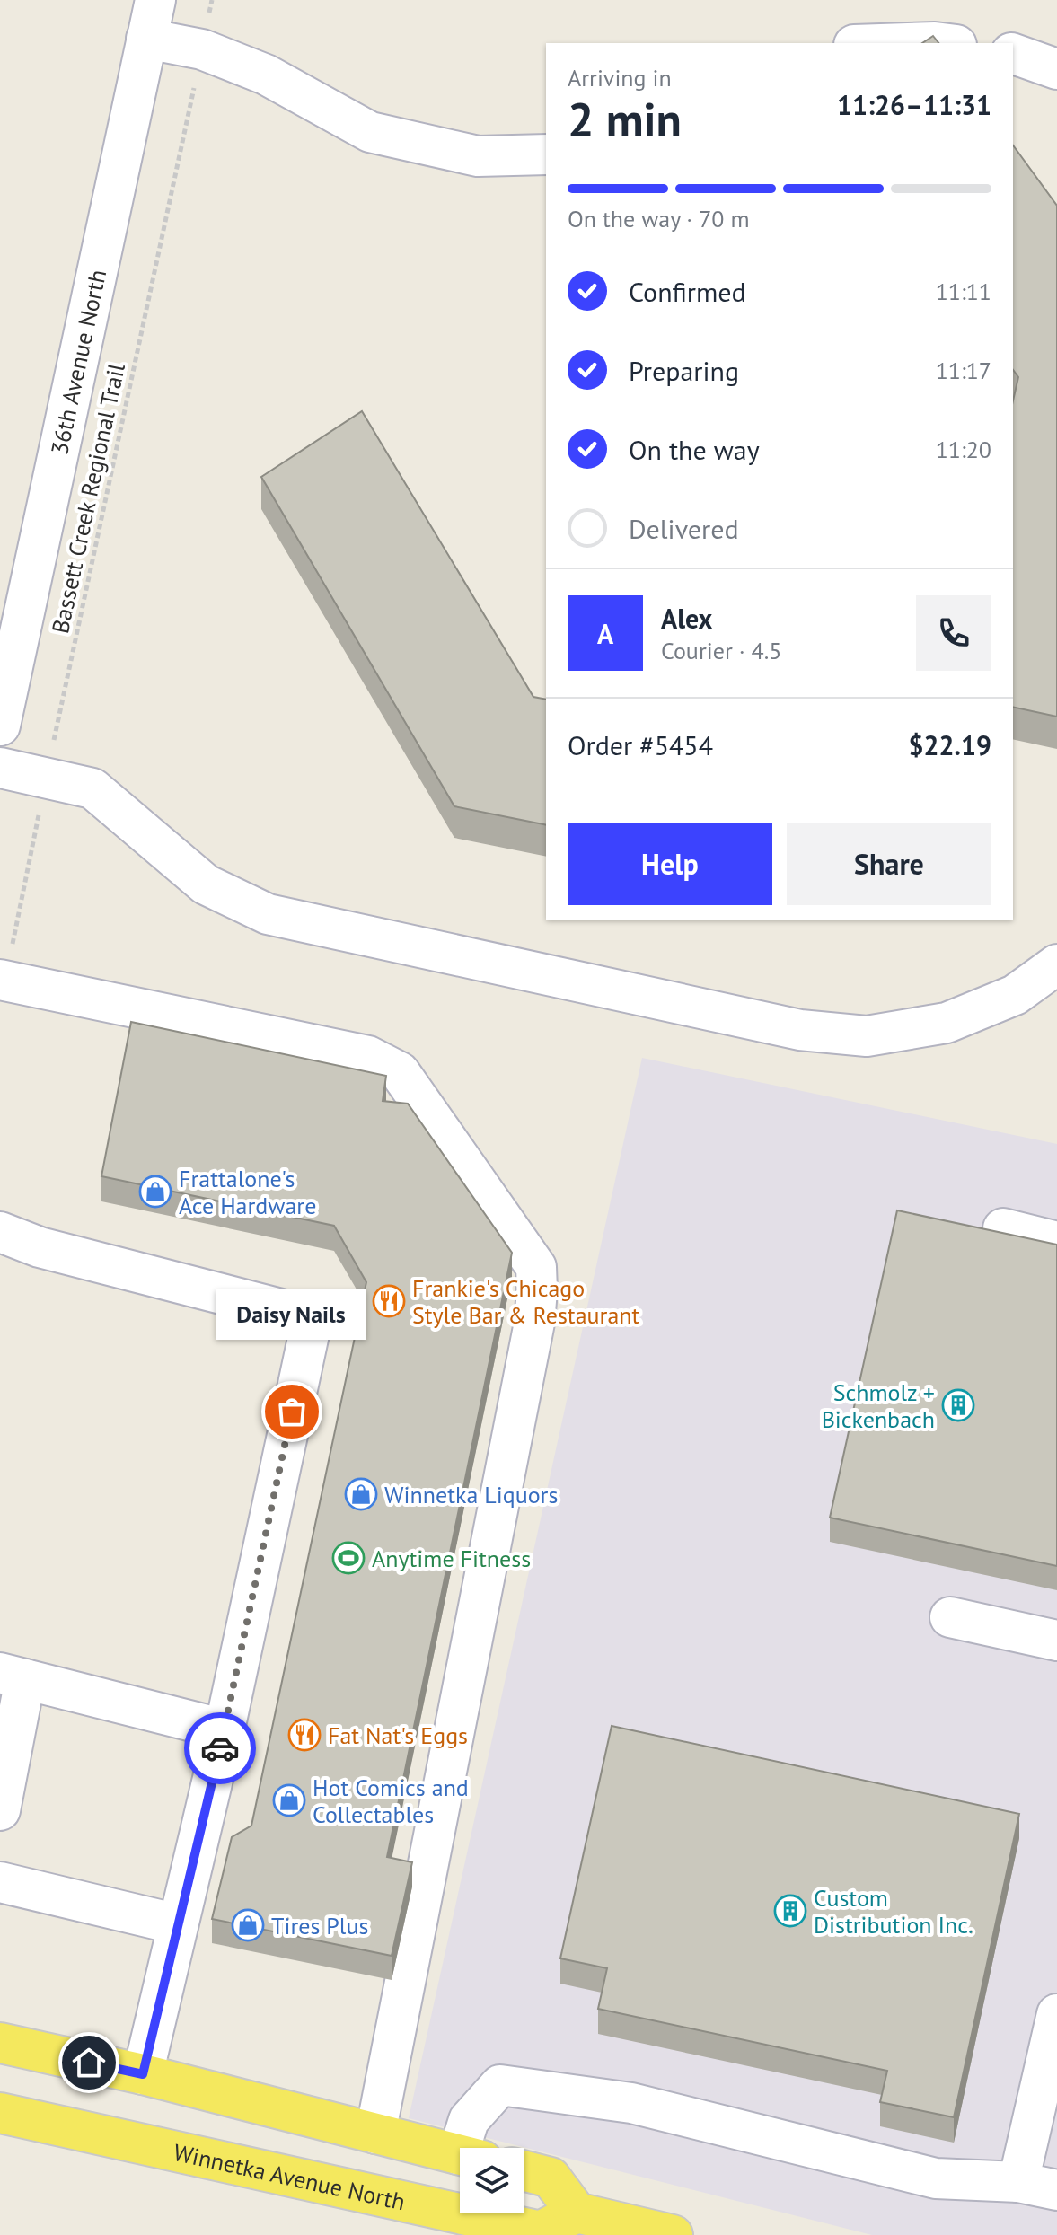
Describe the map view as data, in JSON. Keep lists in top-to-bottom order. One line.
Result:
{"streets":{"main road":["Winnetka Avenue North"],"street":["36th Avenue North"],"path":["Bassett Creek Regional Trail"]},"places":{"shop":["Frattalone's Ace Hardware","Winnetka Liquors","Hot Comics and Collectables","Tires Plus"],"restaurant":["Frankie's Chicago Style Bar & Restaurant","Fat Nat's Eggs"],"building":["Schmolz + Bickenbach","Custom Distribution Inc."],"other":["Daisy Nails"],"sports":["Anytime Fitness"]},"page":{"heading":["2 min","Arriving in","11:26–11:31"],"panel":["Alex","Courier · 4.5","Order #5454","$22.19"],"bar":"On the way · 70 m","list":[["Confirmed","11:11"],["Preparing","11:17"],["On the way","11:20"],"Delivered"],"round":"A","buttons":["Help","Share"],"bubble":"Daisy Nails"}}
